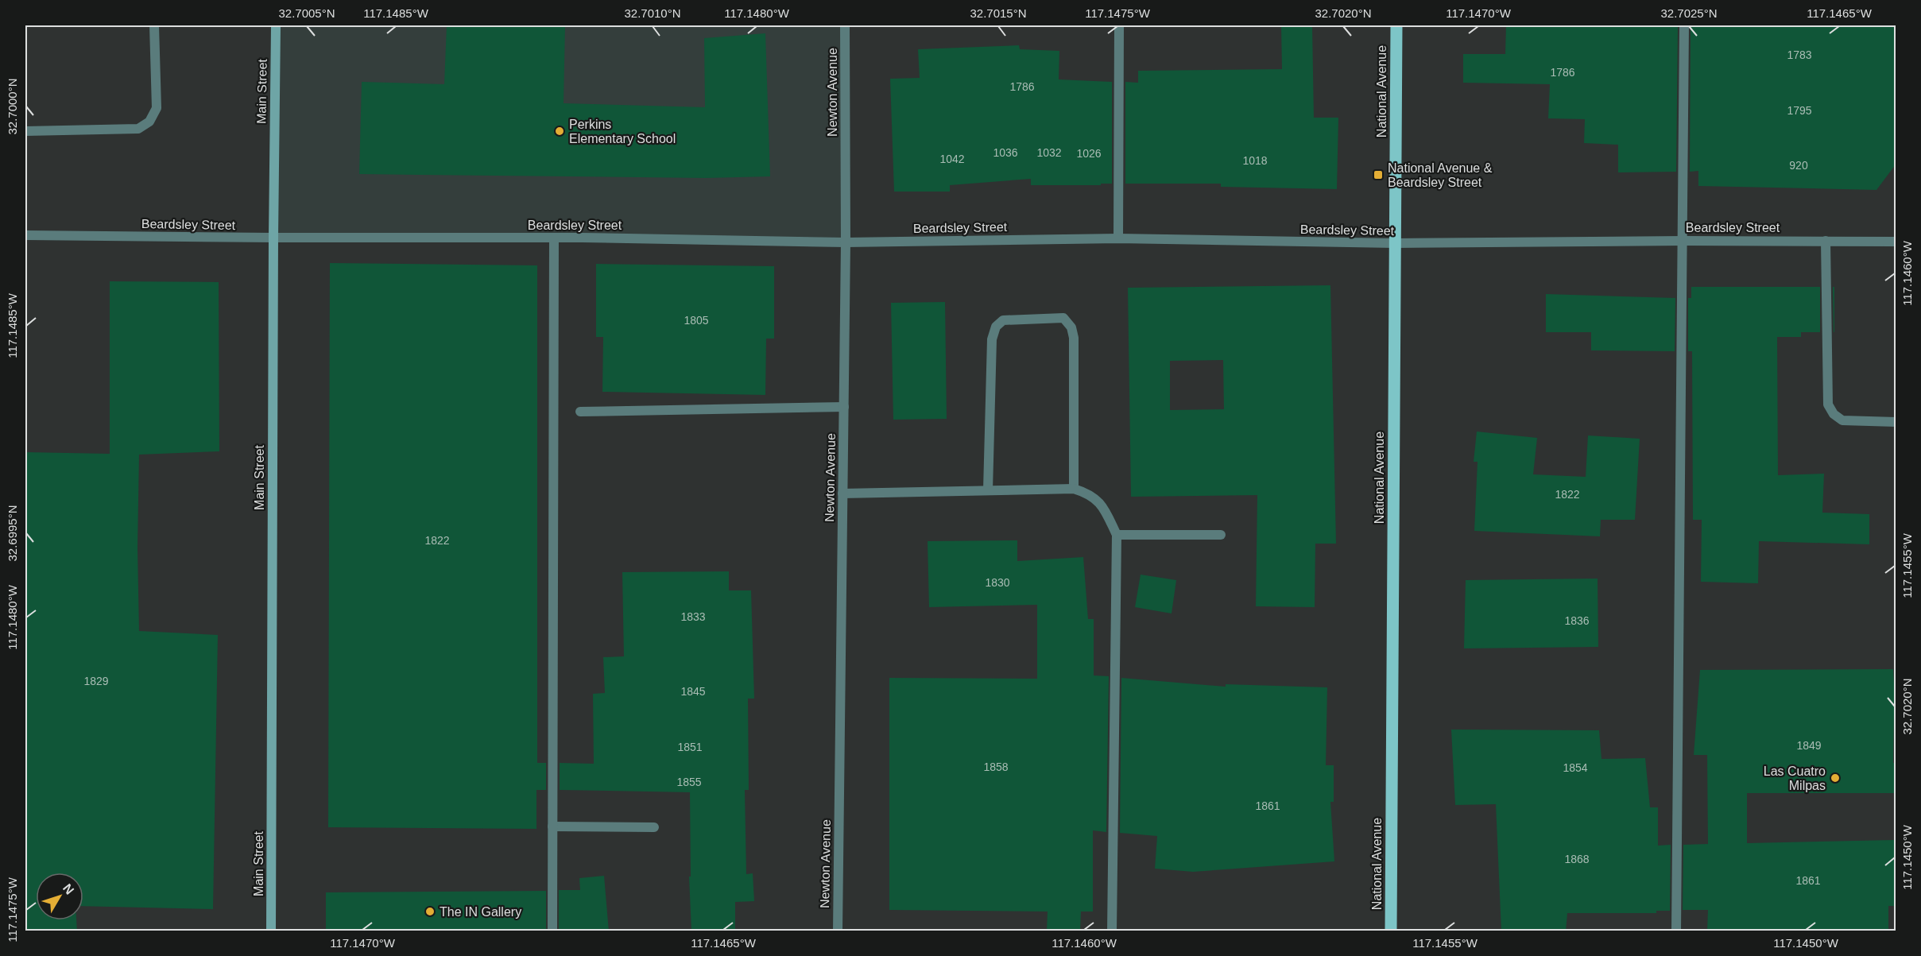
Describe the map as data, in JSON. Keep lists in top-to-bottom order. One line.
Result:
{"streets":{"main road":["National Avenue"],"street":["Main Street","Newton Avenue","Beardsley Street"]},"crossings":[["Main Street","Beardsley Street"],["National Avenue","Beardsley Street"],["Newton Avenue","Beardsley Street"]],"places":{"other":["Perkins Elementary School","Las Cuatro Milpas","The IN Gallery"],"transit":["National Avenue & Beardsley Street"]},"house_numbers":["1783","1786","1786","1795","1036","1032","1026","1042","1018","920","1805","1822","1822","1830","1833","1836","1829","1845","1849","1851","1858","1854","1855","1861","1868","1861"],"north":"top right","coordinates":["32.7005°N","117.1485°W","32.7010°N","117.1480°W","32.7015°N","117.1475°W","32.7020°N","117.1470°W","32.7025°N","117.1465°W","32.7000°N","117.1460°W","32.6995°N","117.1455°W","117.1450°W"]}
